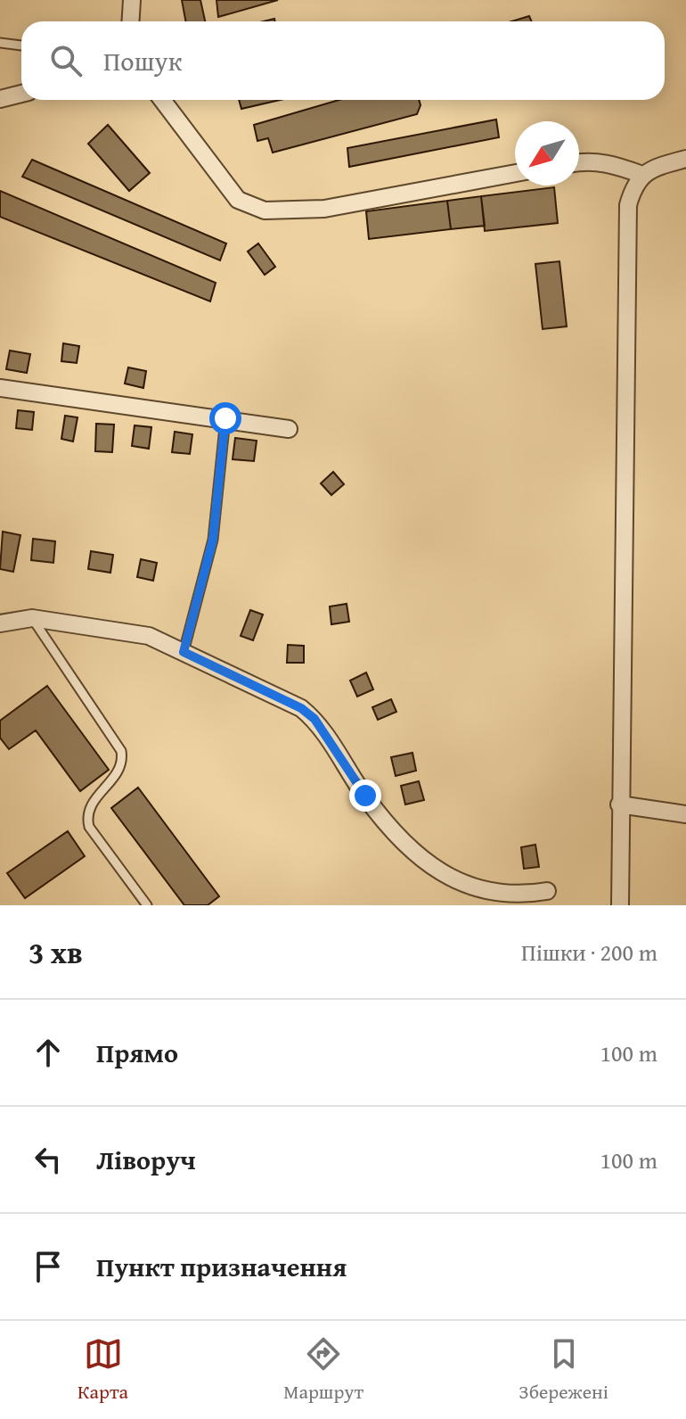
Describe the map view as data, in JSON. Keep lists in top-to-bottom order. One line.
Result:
{"north":"bottom left","page":{"search":"Пошук","heading":["3 хв","Пішки · 200 m"],"list":[["Прямо","100 m"],["Ліворуч","100 m"],"Пункт призначення"],"nav":["Карта","Маршрут","Збережені"]}}
